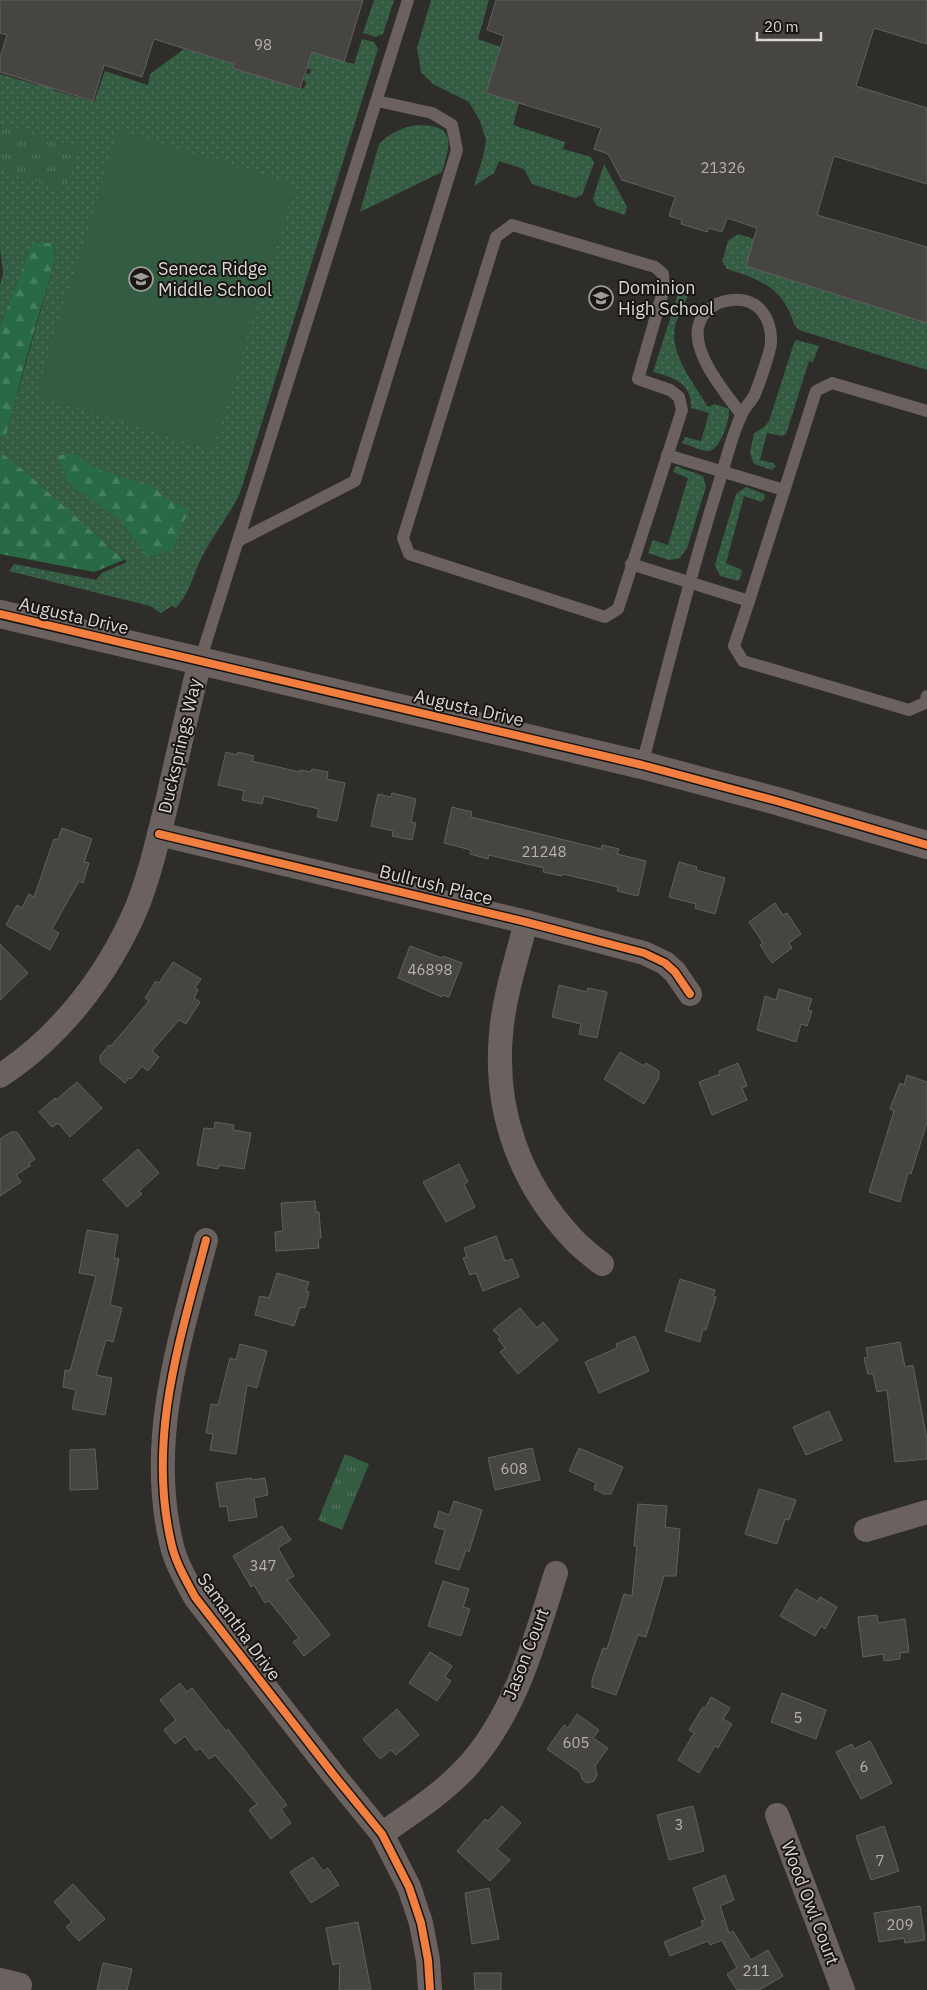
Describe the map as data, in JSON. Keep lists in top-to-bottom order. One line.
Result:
{"streets":{"street":["Augusta Drive","Ducksprings Way","Bullrush Place","Samantha Drive","Jason Court","Wood Owl Court"]},"crossings":[["Augusta Drive","Ducksprings Way"],["Ducksprings Way","Bullrush Place"],["Samantha Drive","Jason Court"]],"places":{"school or university":["Seneca Ridge Middle School","Dominion High School"]},"house_numbers":["98","21326","21248","46898","608","347","5","605","6","3","7","209","211"],"scale_bar":"20 m"}
